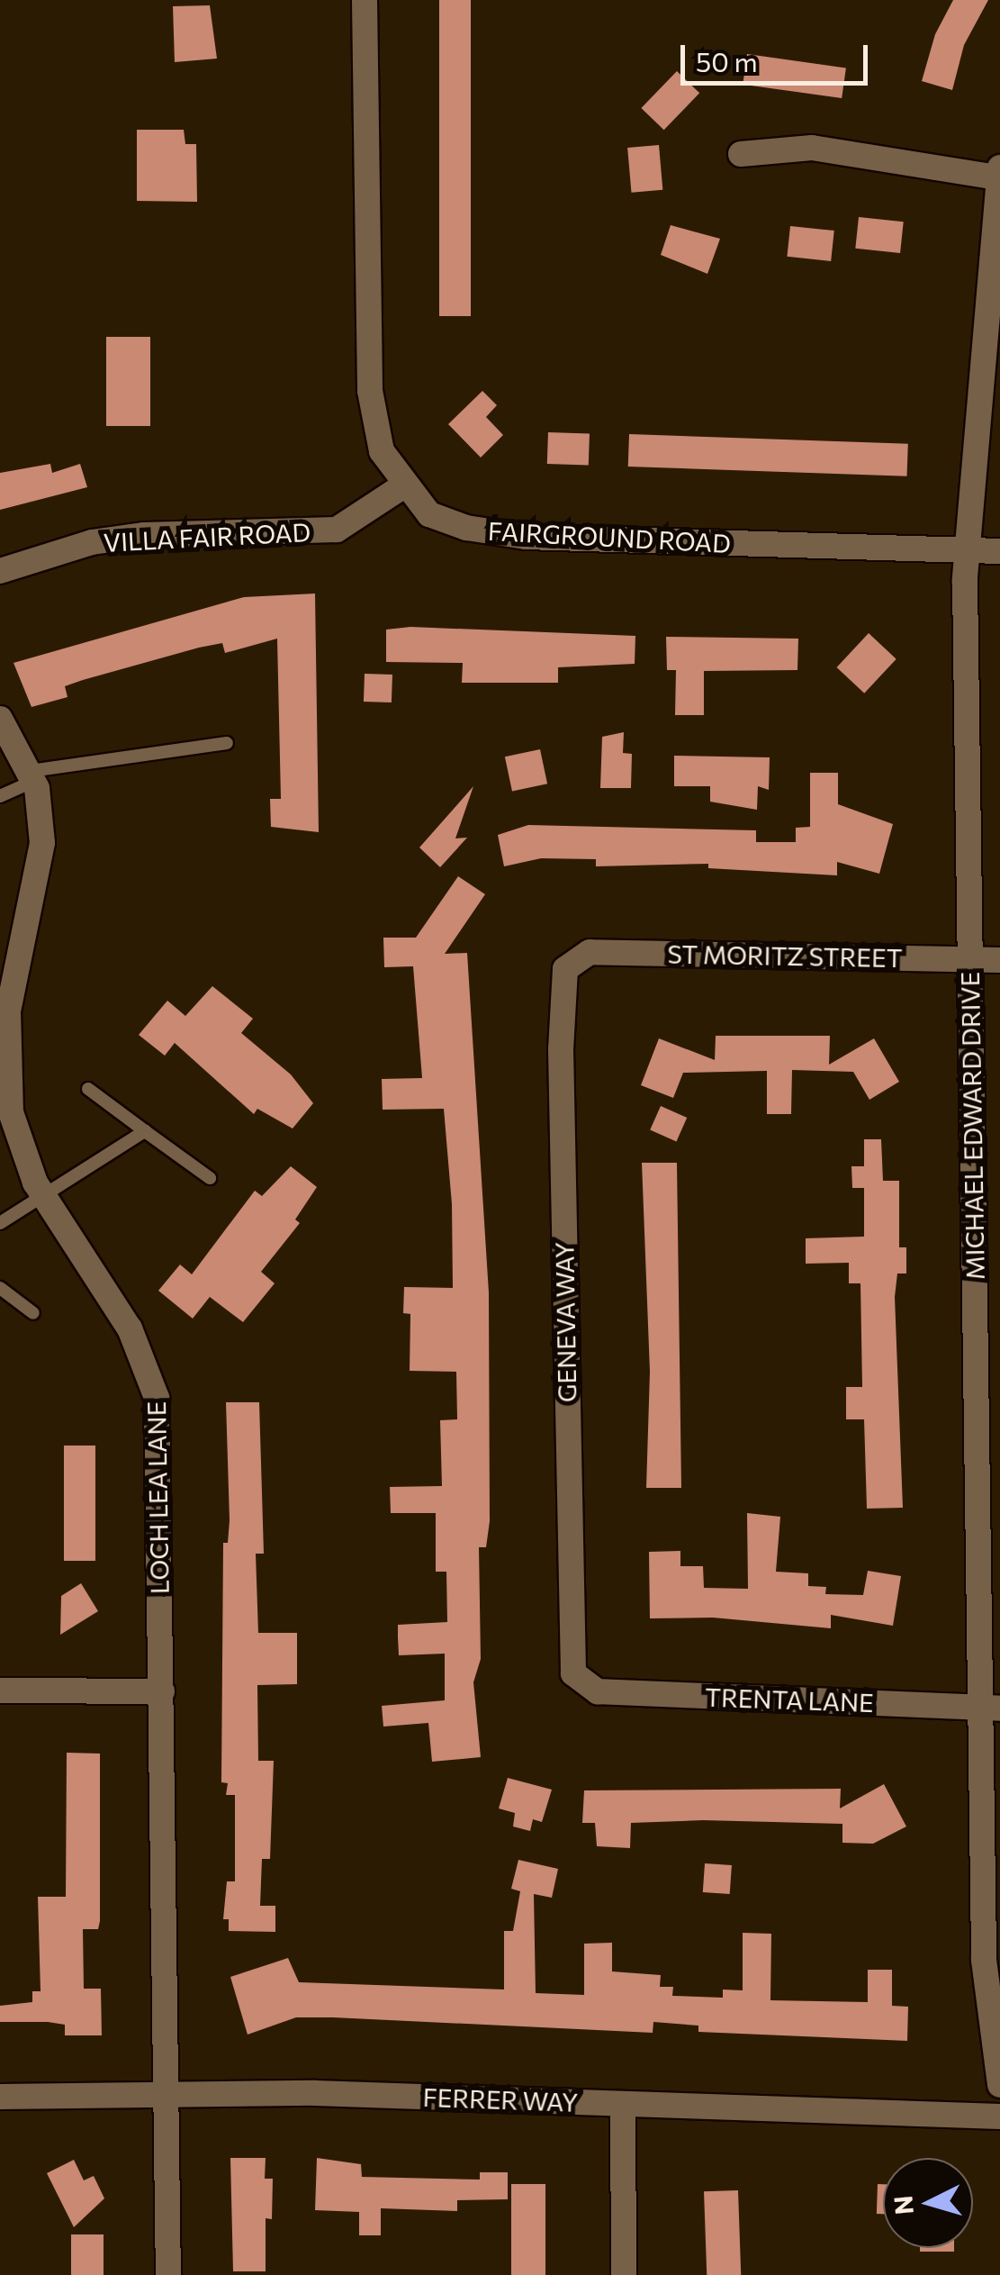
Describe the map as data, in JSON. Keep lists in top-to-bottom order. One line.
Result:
{"streets":{"street":["VILLA FAIR ROAD","FAIRGROUND ROAD","ST MORITZ STREET","MICHAEL EDWARD DRIVE","GENEVA WAY","LOCH LEA LANE","TRENTA LANE","FERRER WAY"]},"crossings":[["VILLA FAIR ROAD","FAIRGROUND ROAD"],["FAIRGROUND ROAD","MICHAEL EDWARD DRIVE"],["ST MORITZ STREET","MICHAEL EDWARD DRIVE"],["ST MORITZ STREET","GENEVA WAY"],["MICHAEL EDWARD DRIVE","TRENTA LANE"],["GENEVA WAY","TRENTA LANE"],["LOCH LEA LANE","FERRER WAY"]],"scale_bar":"50 m","north":"left"}
